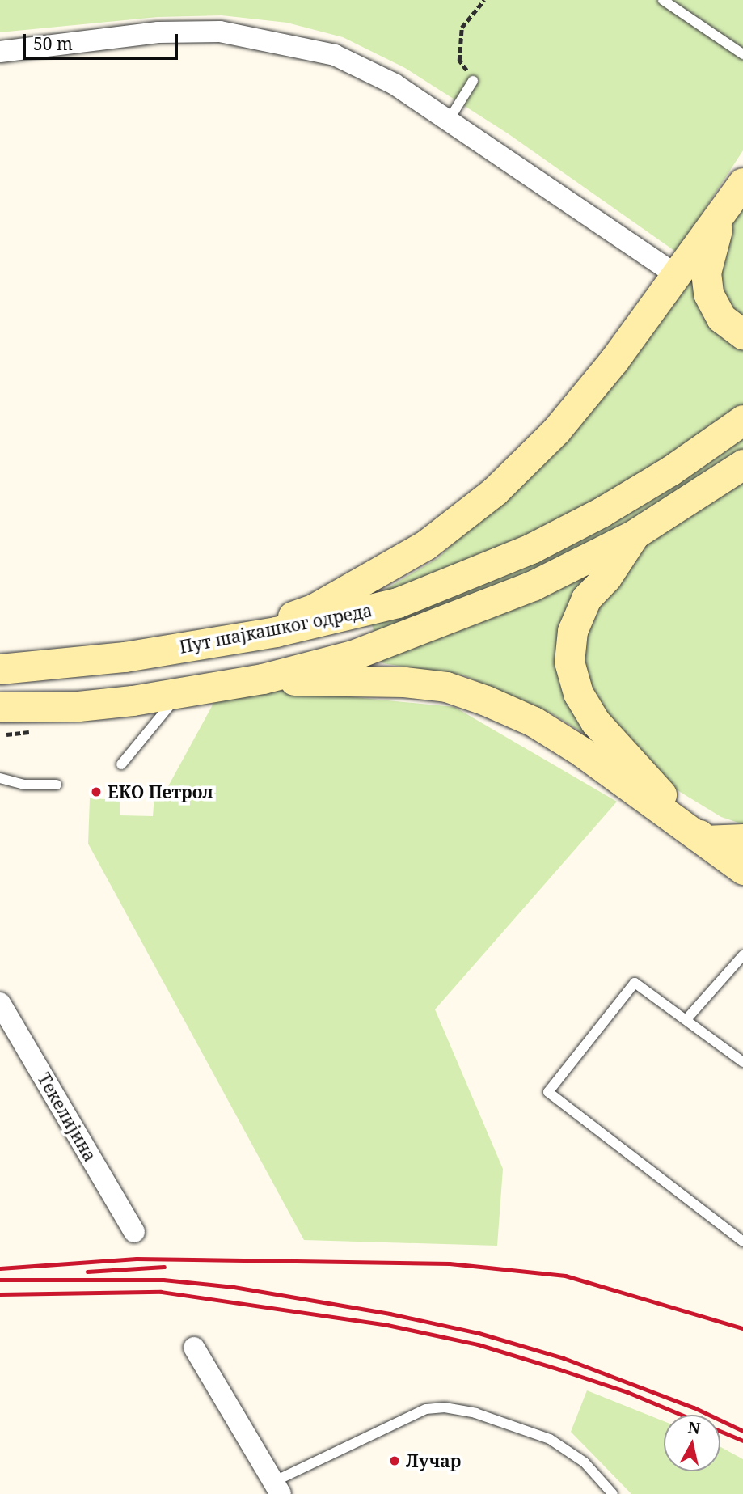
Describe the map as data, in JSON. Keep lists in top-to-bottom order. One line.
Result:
{"streets":{"main road":["Пут шајкашког одреда"],"street":["Текелијина"]},"places":["ЕКО Петрол","Лучар"],"scale_bar":"50 m","north":"top"}
